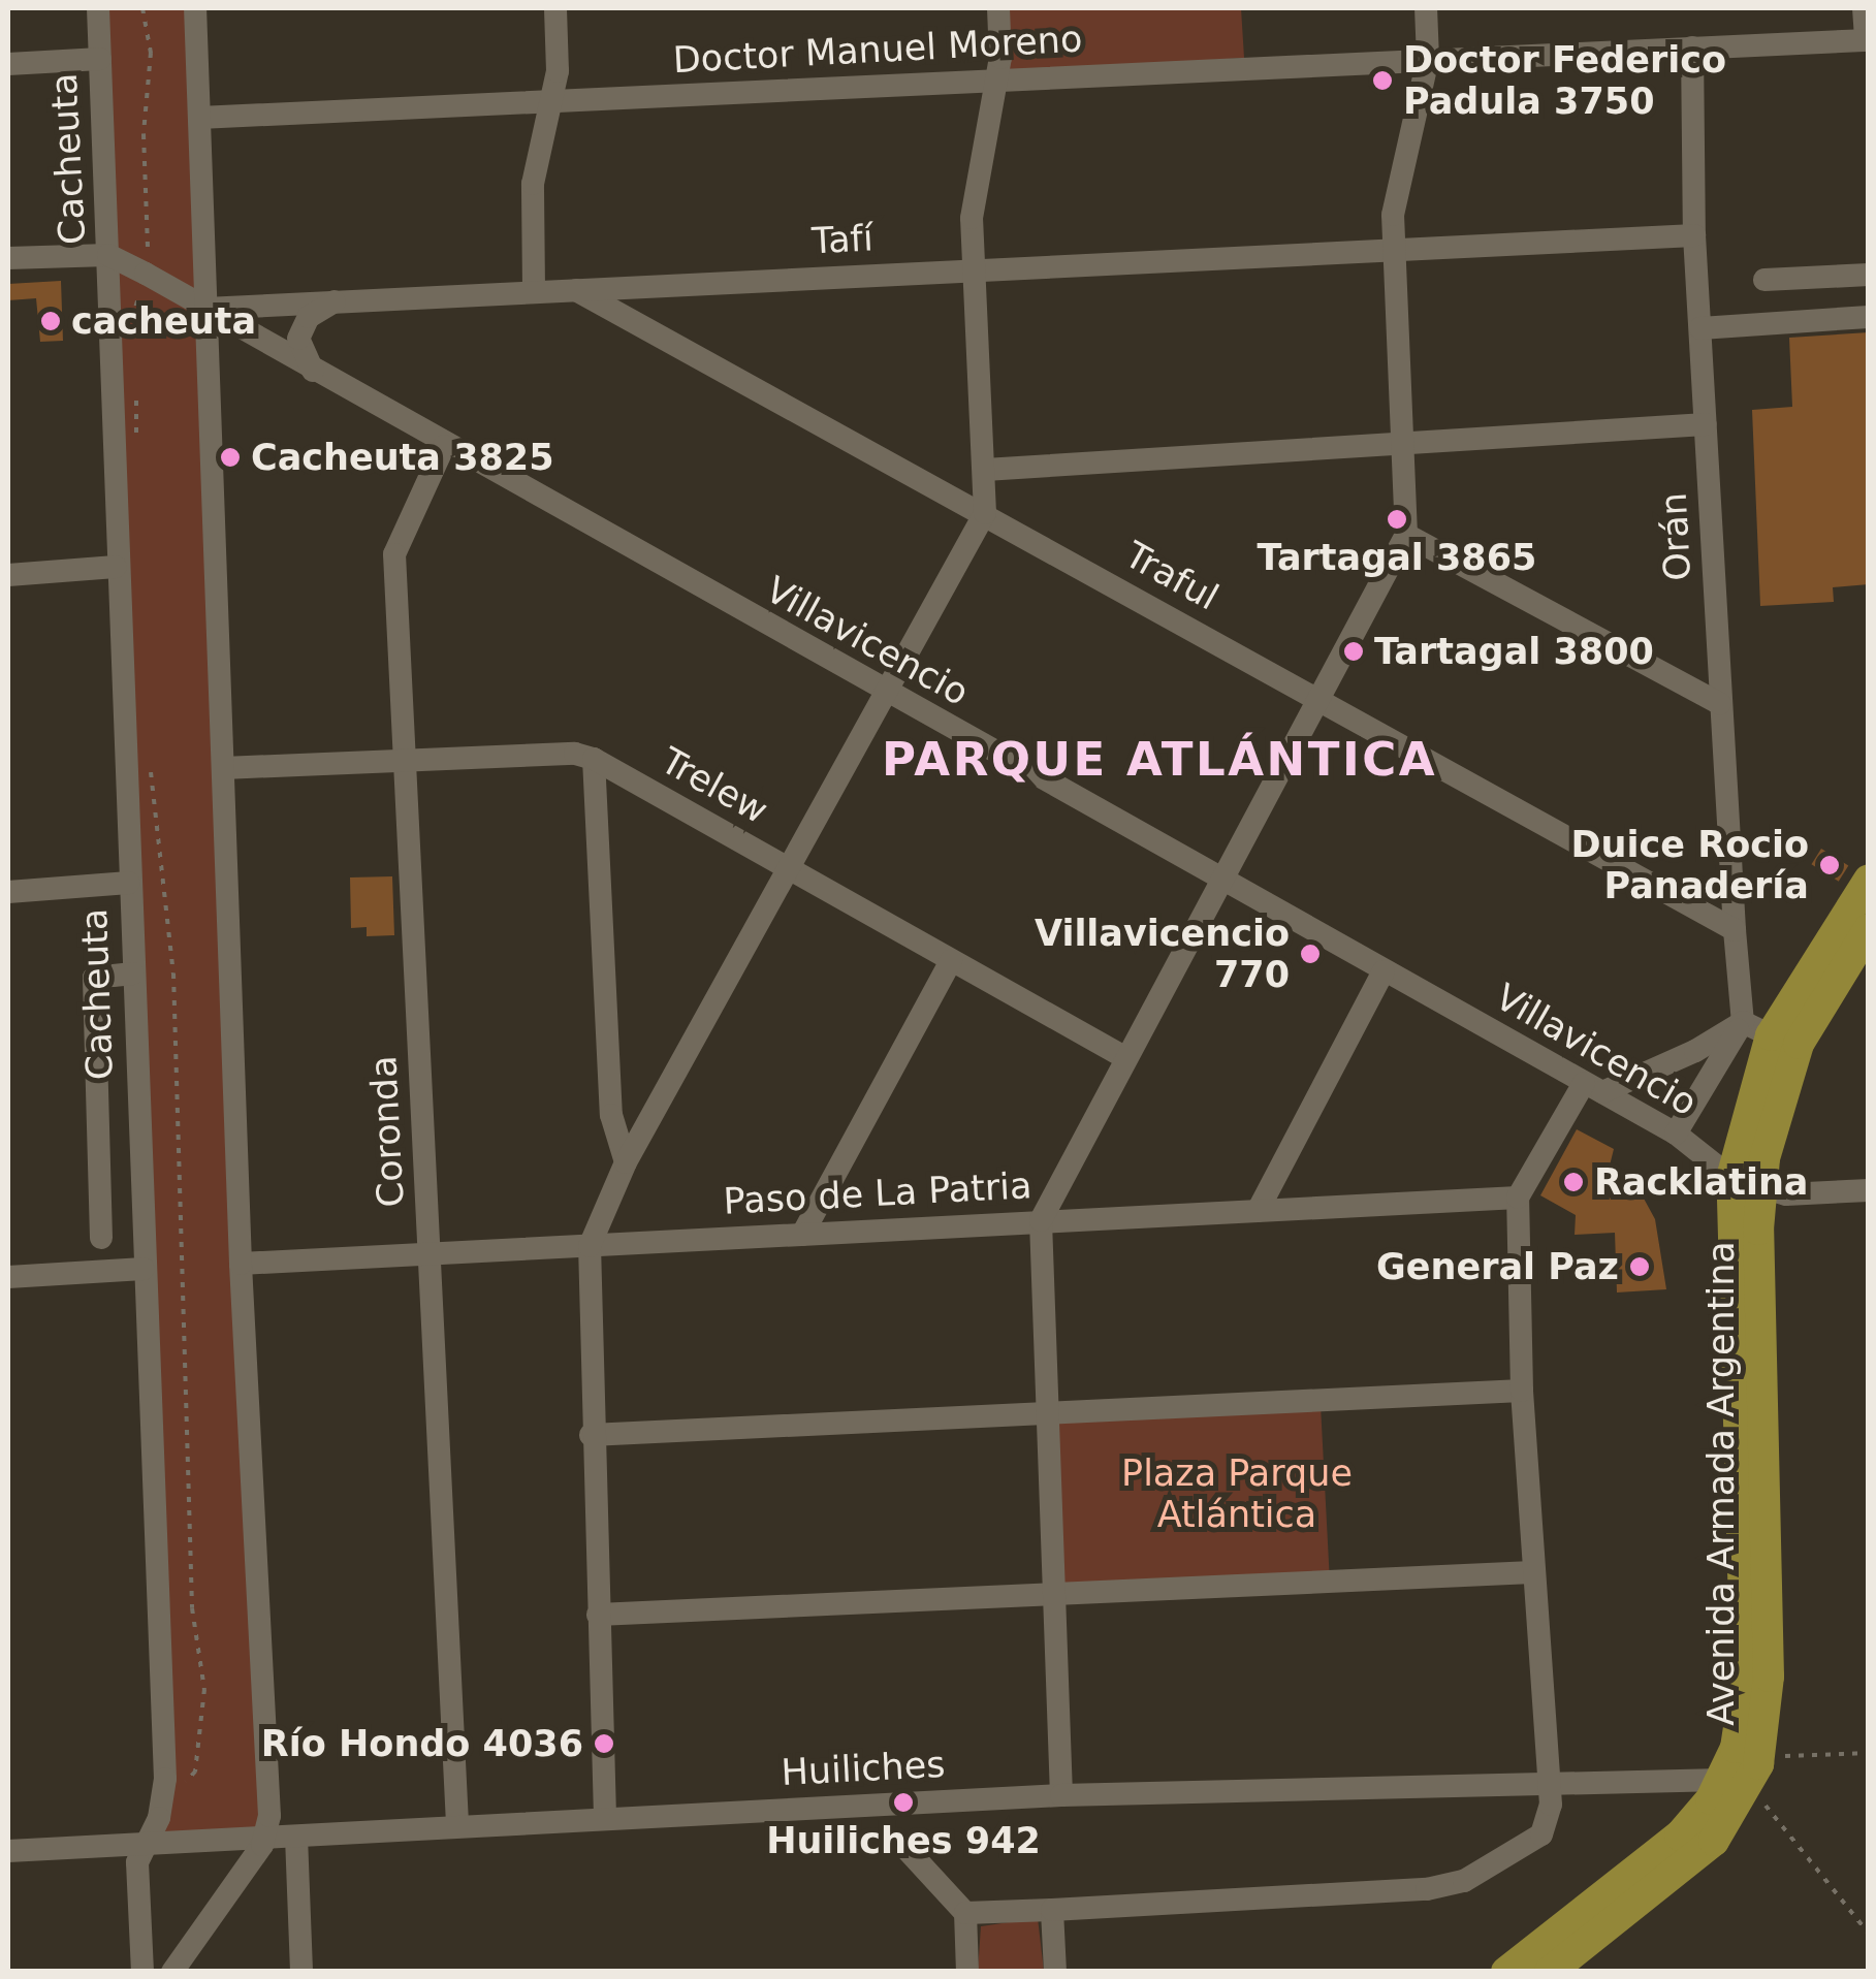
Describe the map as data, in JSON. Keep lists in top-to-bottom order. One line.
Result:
{"streets":{"main road":["Avenida Armada Argentina"],"street":["Doctor Manuel Moreno","Cacheuta","Tafí","Orán","Traful","Villavicencio","Trelew","Coronda","Paso de La Patria","Huiliches"]},"crossings":[["Doctor Manuel Moreno","Orán"],["Cacheuta","Huiliches"],["Tafí","Orán"],["Tafí","Traful"],["Tafí","Villavicencio"],["Orán","Traful"],["Orán","Avenida Armada Argentina"],["Villavicencio","Coronda"],["Villavicencio","Avenida Armada Argentina"],["Trelew","Coronda"],["Coronda","Paso de La Patria"],["Coronda","Huiliches"],["Avenida Armada Argentina","Huiliches"]],"districts":["PARQUE ATLÁNTICA"],"parks":["Plaza Parque Atlántica"],"places":["Doctor Federico Padula 3750","cacheuta","Cacheuta 3825","Tartagal 3865","Tartagal 3800","Duice Rocio Panadería","Villavicencio 770","Racklatina","General Paz","Río Hondo 4036","Huiliches 942"]}
